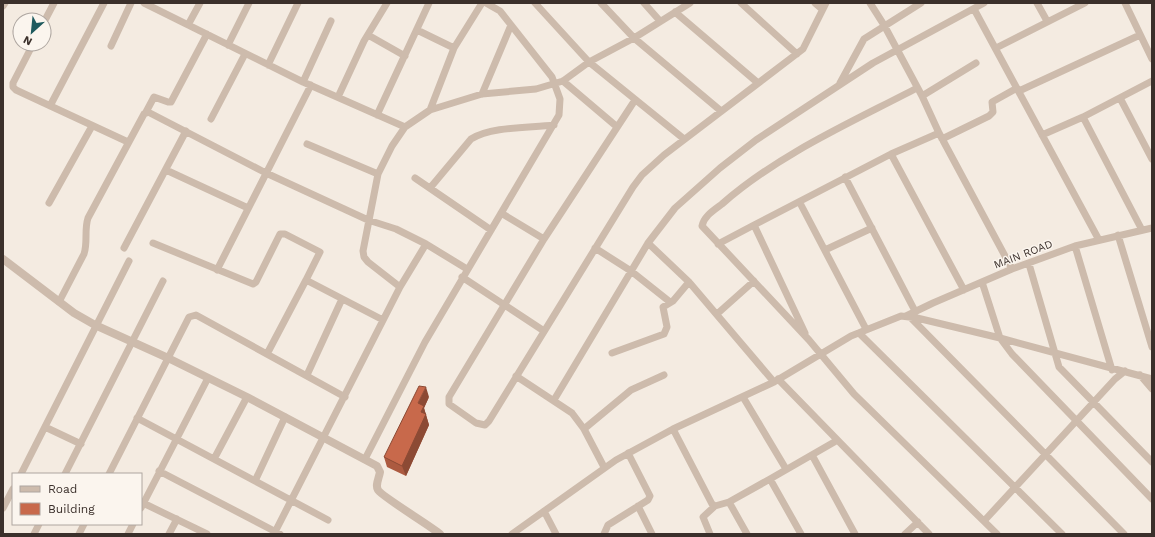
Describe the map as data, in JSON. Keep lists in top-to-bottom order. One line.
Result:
{"streets":{"street":["MAIN ROAD"]},"legend":["Road","Building"],"north":"bottom left"}
